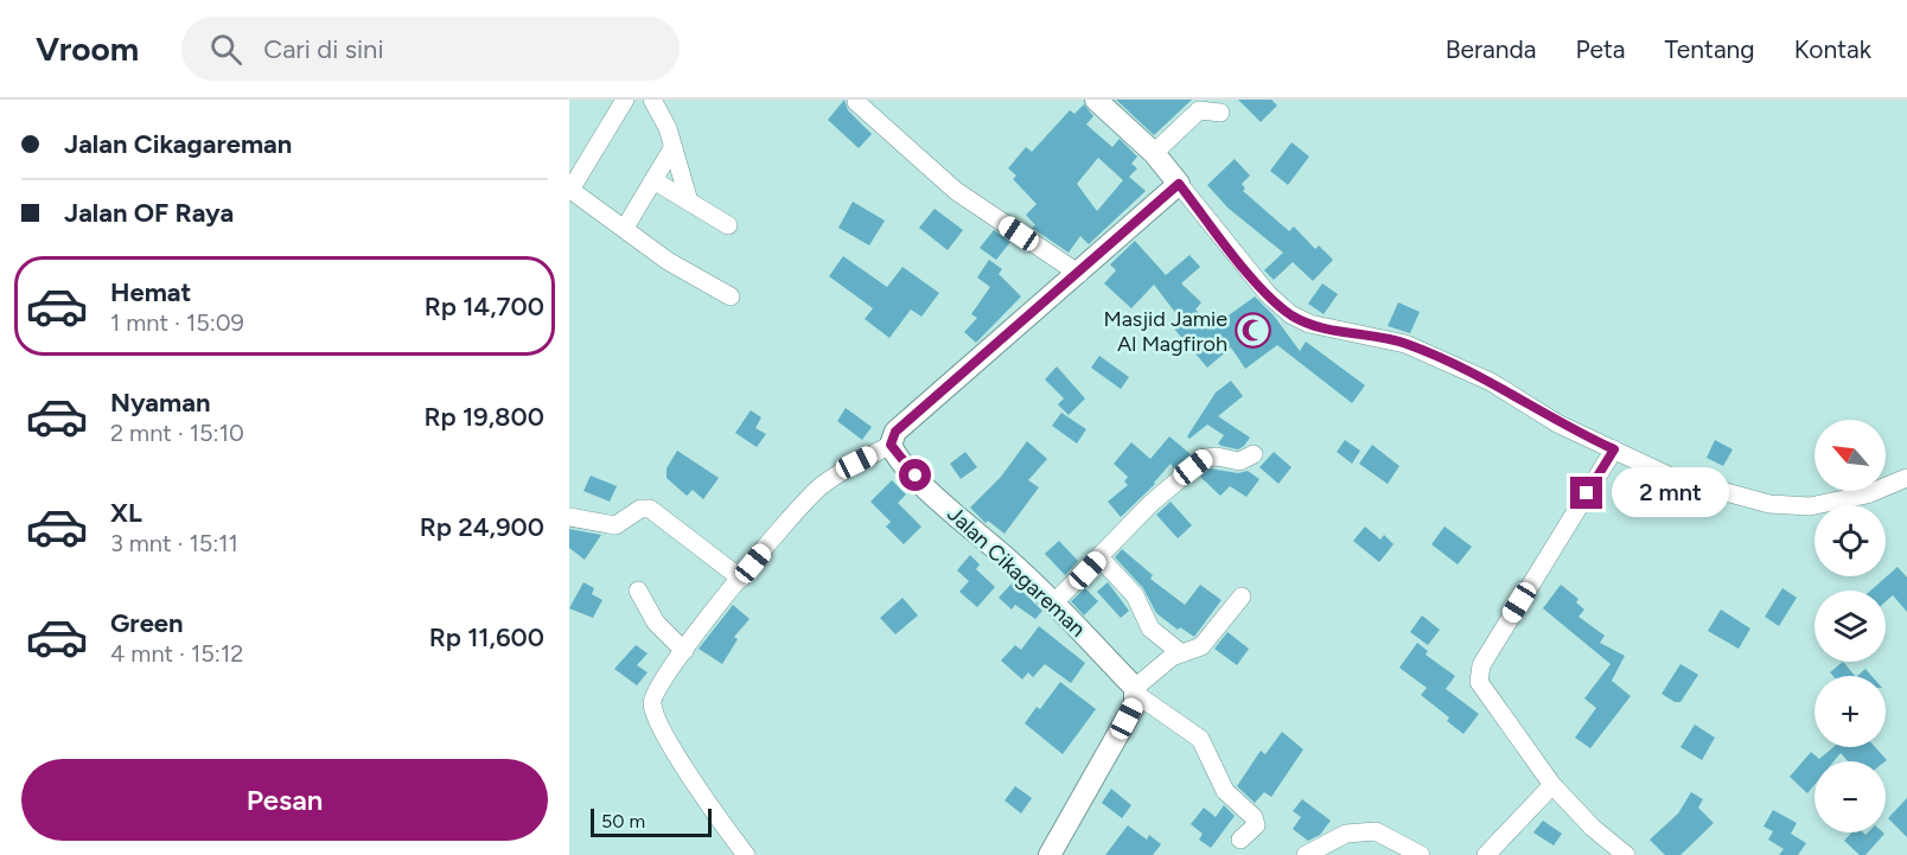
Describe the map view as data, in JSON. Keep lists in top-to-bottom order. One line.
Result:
{"streets":{"street":["Jalan Cikagareman"]},"places":{"mosque":["Masjid Jamie Al Magfiroh"]},"scale_bar":"50 m","north":"top left","page":{"header":"Vroom","search":"Cari di sini","nav":["Beranda","Peta","Tentang","Kontak"],"banner":["Jalan Cikagareman","Jalan OF Raya"],"list":[{"name":"Hemat","note":"1 mnt · 15:09","value":"Rp 14,700"},{"name":"Nyaman","note":"2 mnt · 15:10","value":"Rp 19,800"},{"name":"XL","note":"3 mnt · 15:11","value":"Rp 24,900"},{"name":"Green","note":"4 mnt · 15:12","value":"Rp 11,600"}],"map_buttons":["+","−"],"bubble":"2 mnt","buttons":"Pesan","scale":"50 m"}}
